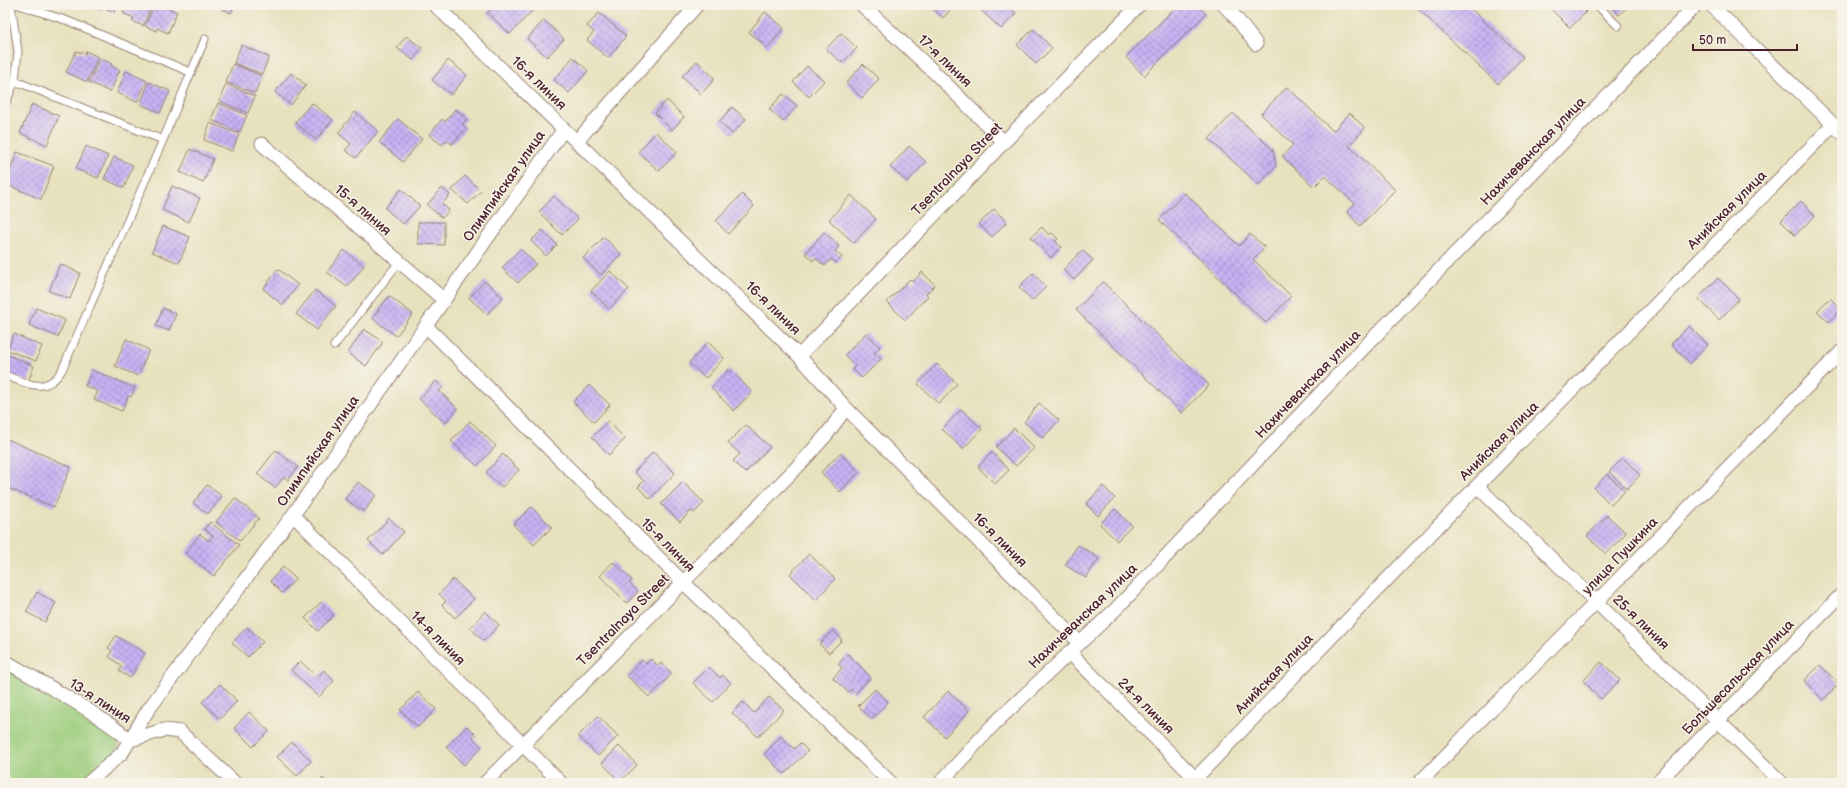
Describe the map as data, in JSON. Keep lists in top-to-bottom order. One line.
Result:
{"streets":{"street":["17-я линия","16-я линия","Нахичеванская улица","Tsentralnaya Street","Олимпийская улица","15-я линия","Анийская улица","улица Пушкина","25-я линия","14-я линия","Большесальская улица","13-я линия","24-я линия"]},"crossings":[["17-я линия","Tsentralnaya Street"],["16-я линия","Нахичеванская улица"],["16-я линия","Tsentralnaya Street"],["16-я линия","Олимпийская улица"],["Нахичеванская улица","24-я линия"],["Tsentralnaya Street","15-я линия"],["Tsentralnaya Street","14-я линия"],["Олимпийская улица","15-я линия"],["Олимпийская улица","14-я линия"],["Олимпийская улица","13-я линия"],["Анийская улица","25-я линия"],["Анийская улица","24-я линия"],["улица Пушкина","25-я линия"],["25-я линия","Большесальская улица"]],"scale_bar":"50 m"}
